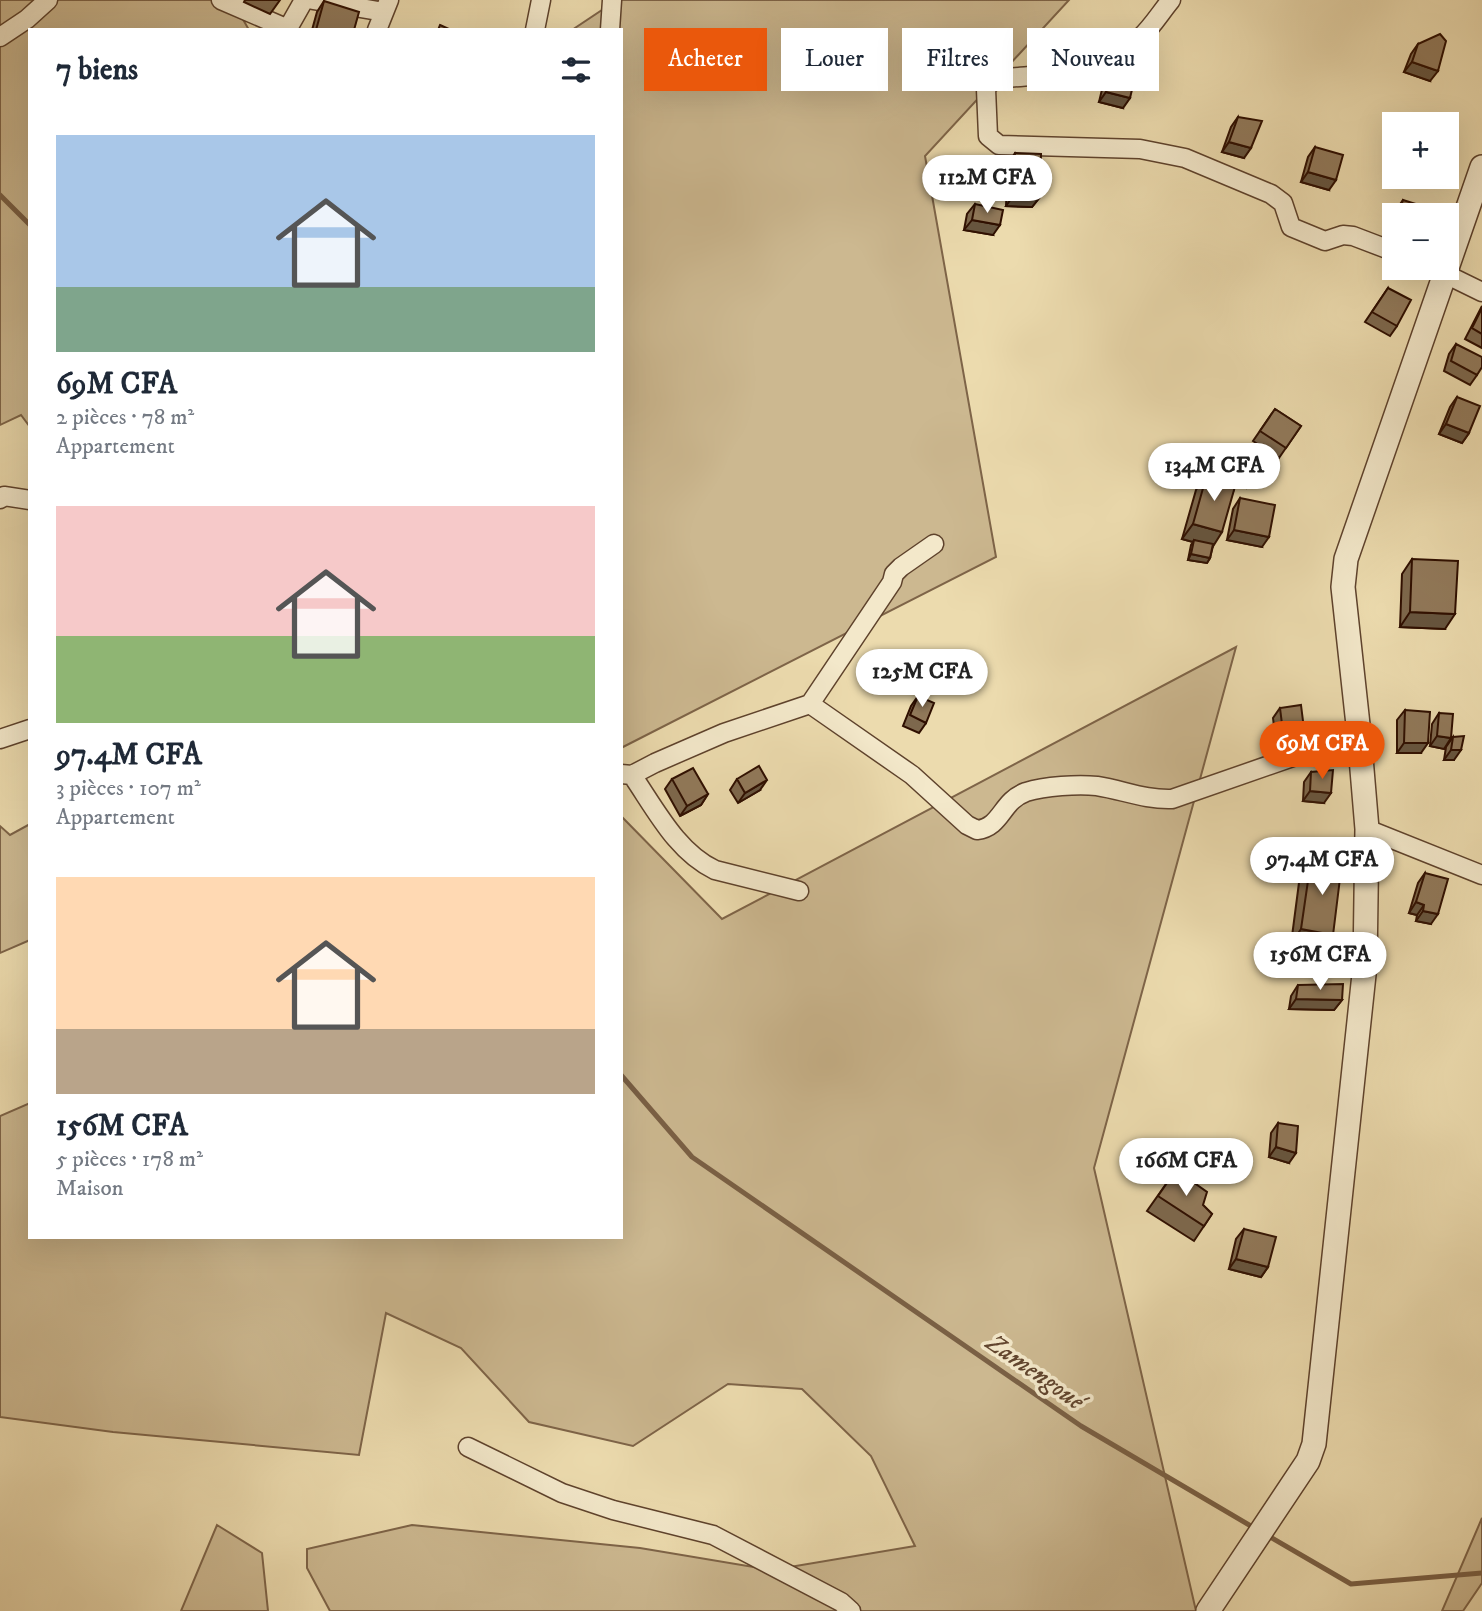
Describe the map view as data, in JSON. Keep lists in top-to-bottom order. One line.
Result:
{"water":["Zamengoué"],"page":{"chip":["Acheter","Louer","Filtres","Nouveau"],"heading":"7 biens","map_buttons":["+","−"],"list":[{"name":"69M CFA","note":"2 pièces · 78 m² · Appartement"},{"name":"97.4M CFA","note":"3 pièces · 107 m² · Appartement"},{"name":"156M CFA","note":"5 pièces · 178 m² · Maison"}],"price":["112M CFA","134M CFA","125M CFA","69M CFA","97.4M CFA","156M CFA","166M CFA"]}}
